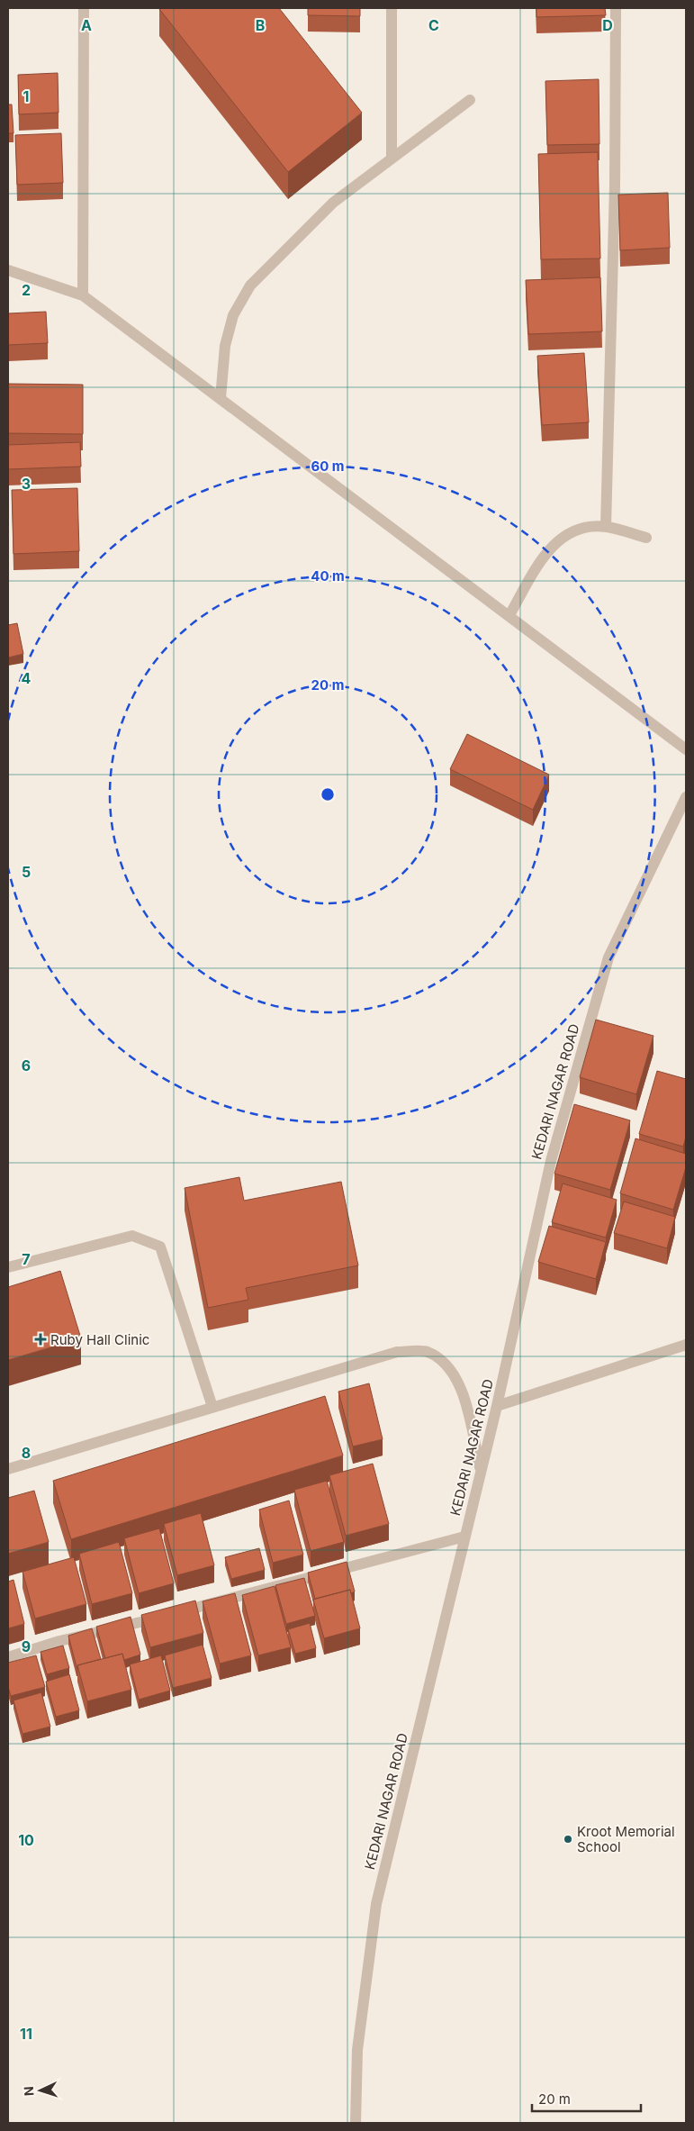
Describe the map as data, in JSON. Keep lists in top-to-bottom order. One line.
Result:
{"streets":{"street":["KEDARI NAGAR ROAD"]},"places":{"health":["Ruby Hall Clinic"],"other":["Kroot Memorial School"]},"scale_bar":"20 m","north":"left","grid":{"columns":["A","B","C","D"],"rows":["1","2","3","4","5","6","7","8","9","10","11"]},"rings":["60 m","40 m","20 m"]}
